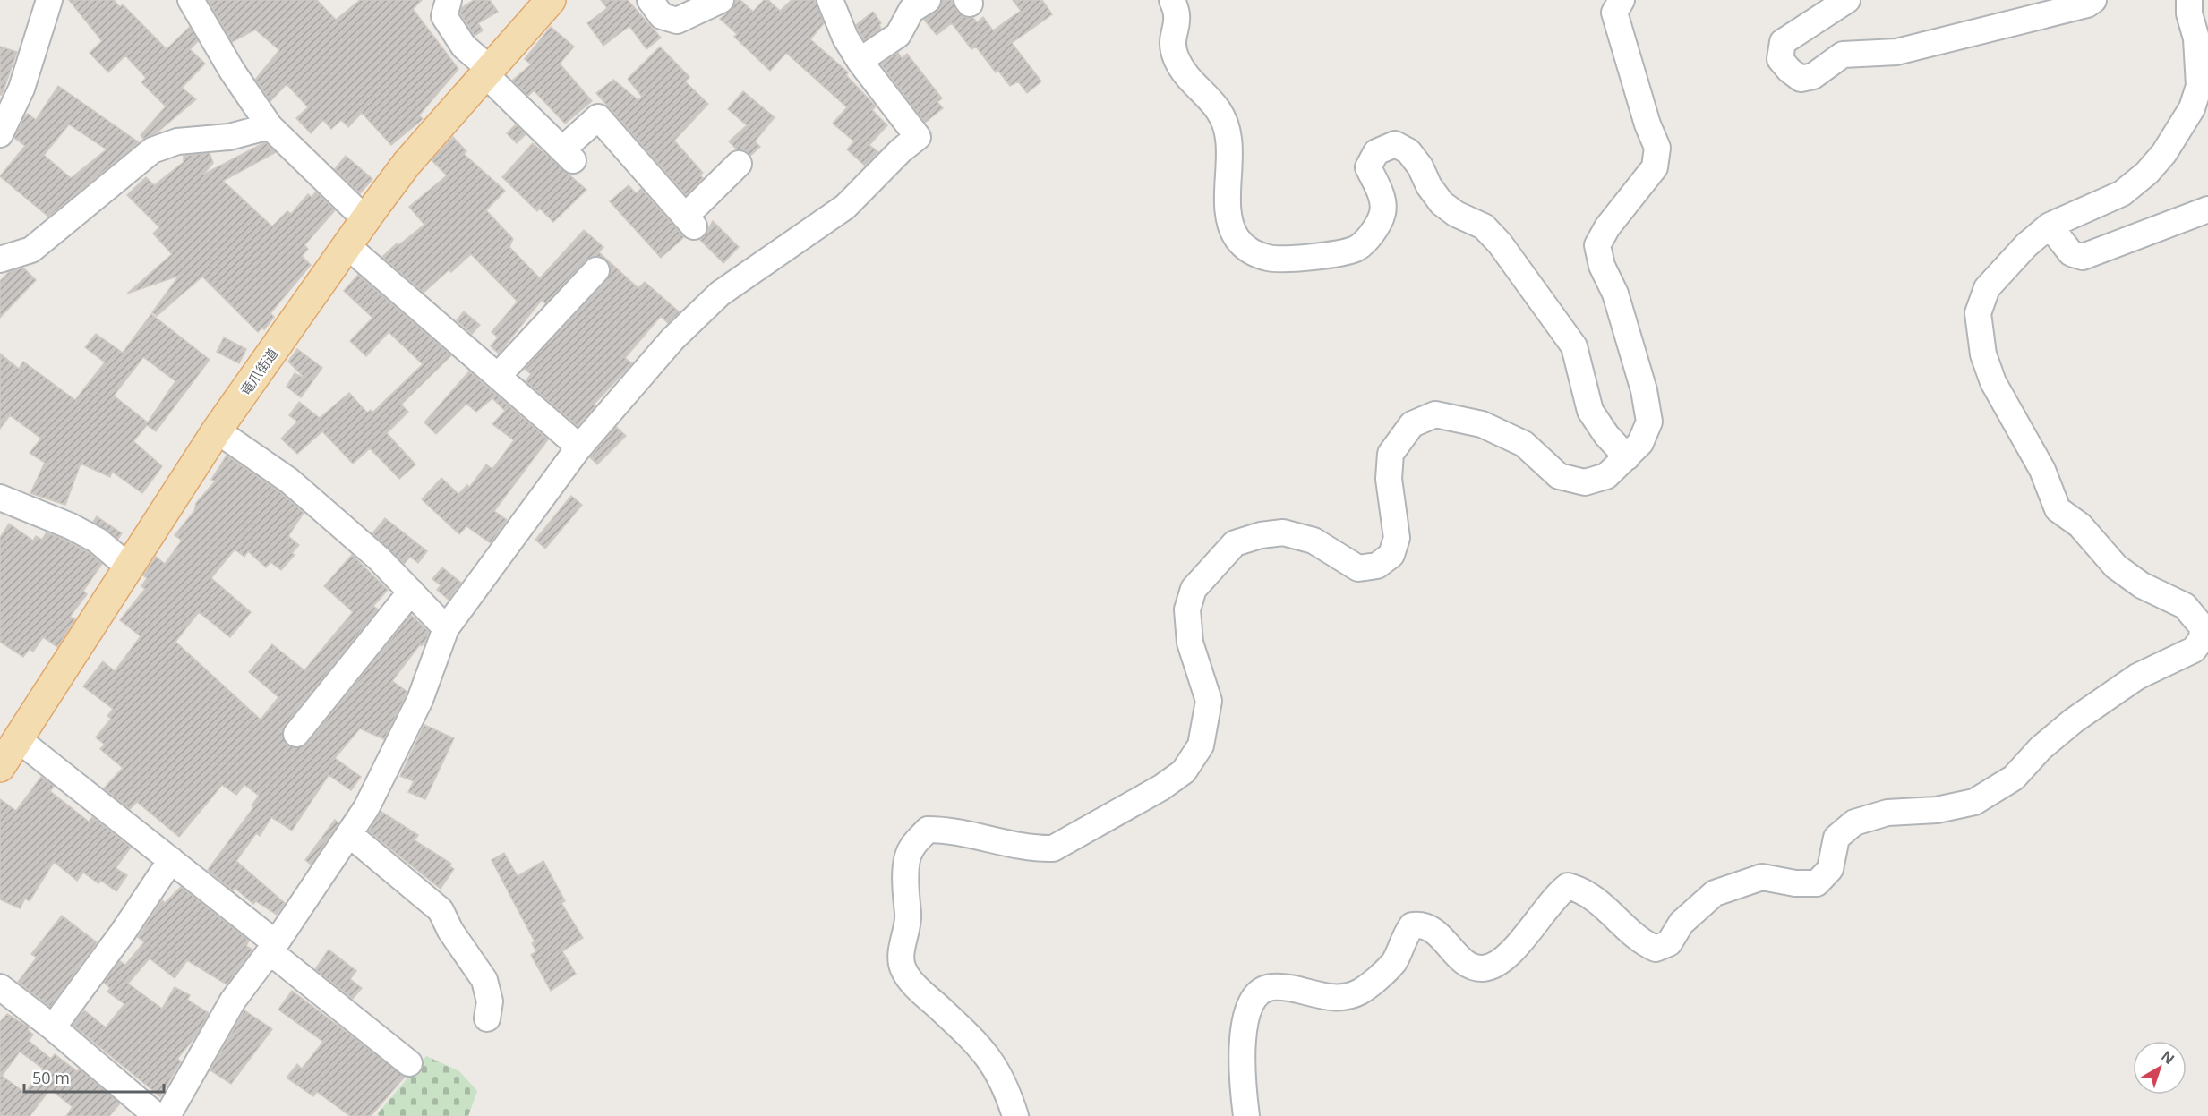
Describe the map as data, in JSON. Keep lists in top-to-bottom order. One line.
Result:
{"streets":{"main road":["竜爪街道"]},"scale_bar":"50 m","north":"top right"}
